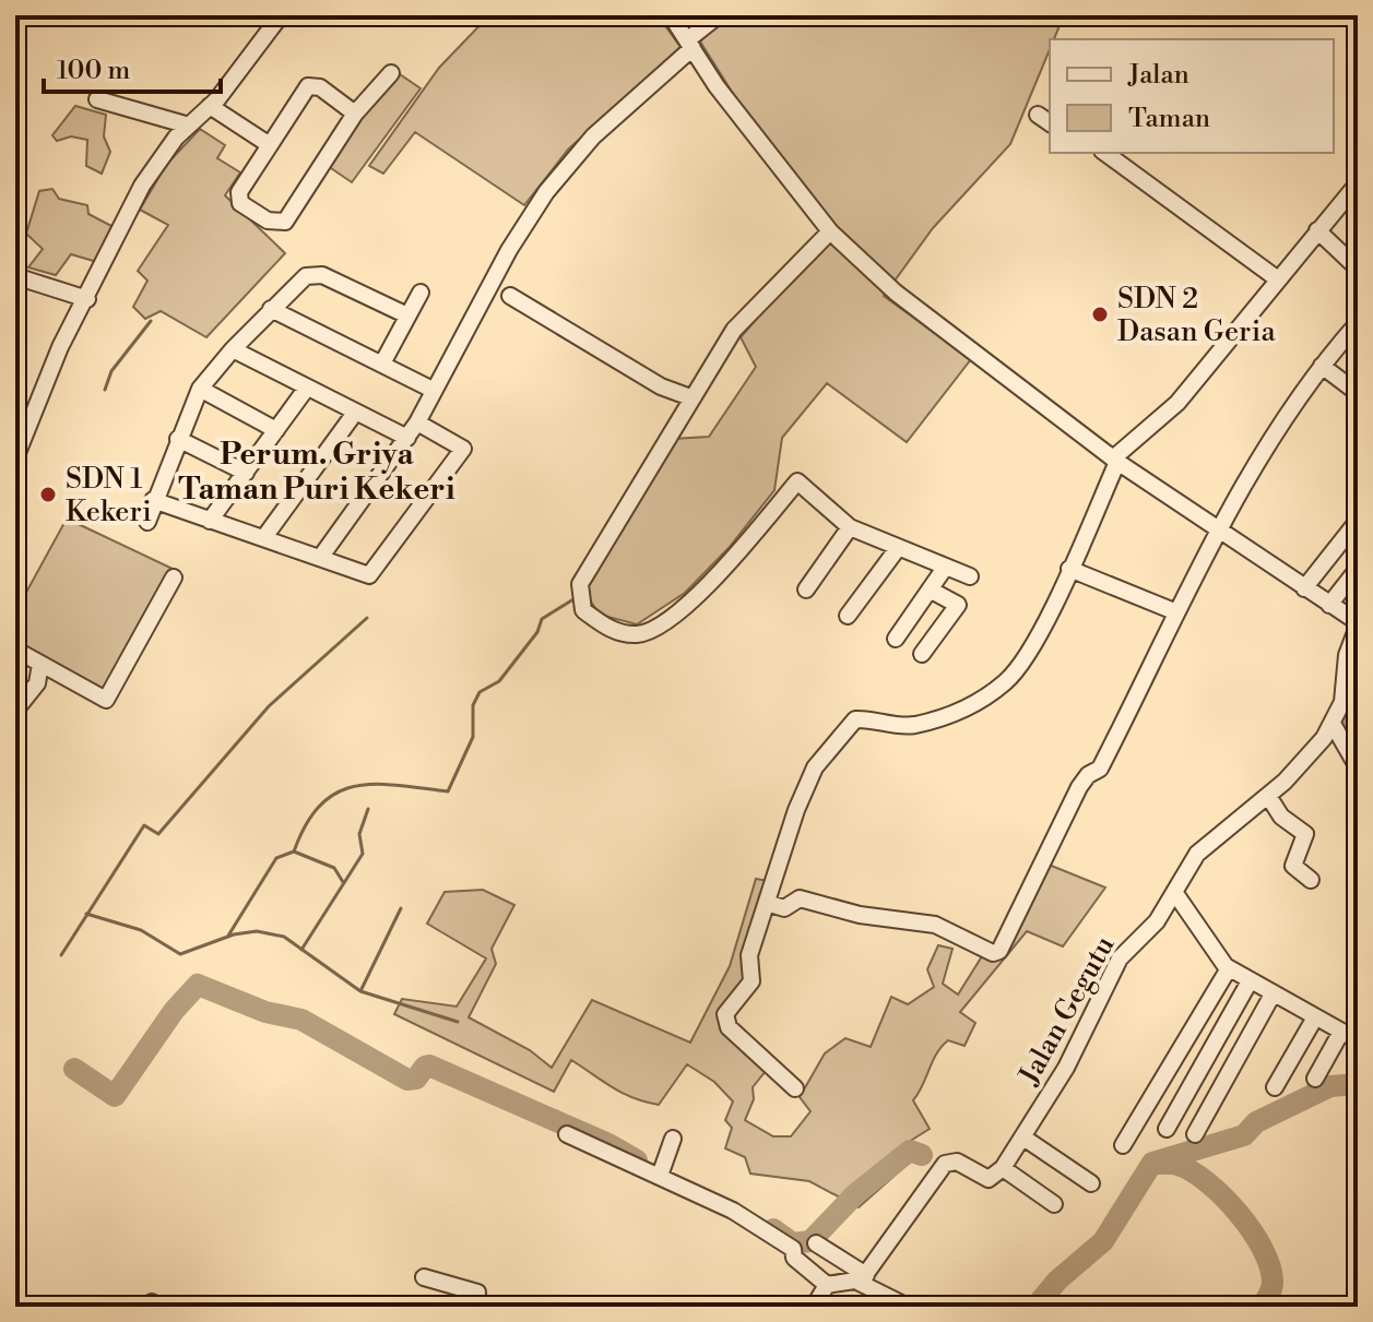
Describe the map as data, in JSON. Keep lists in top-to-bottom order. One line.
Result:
{"streets":{"street":["Jalan Gegutu"]},"districts":["Perum. Griya Taman Puri Kekeri"],"places":["SDN 2 Dasan Geria","SDN 1 Kekeri"],"legend":["Jalan","Taman"],"scale_bar":"100 m"}
